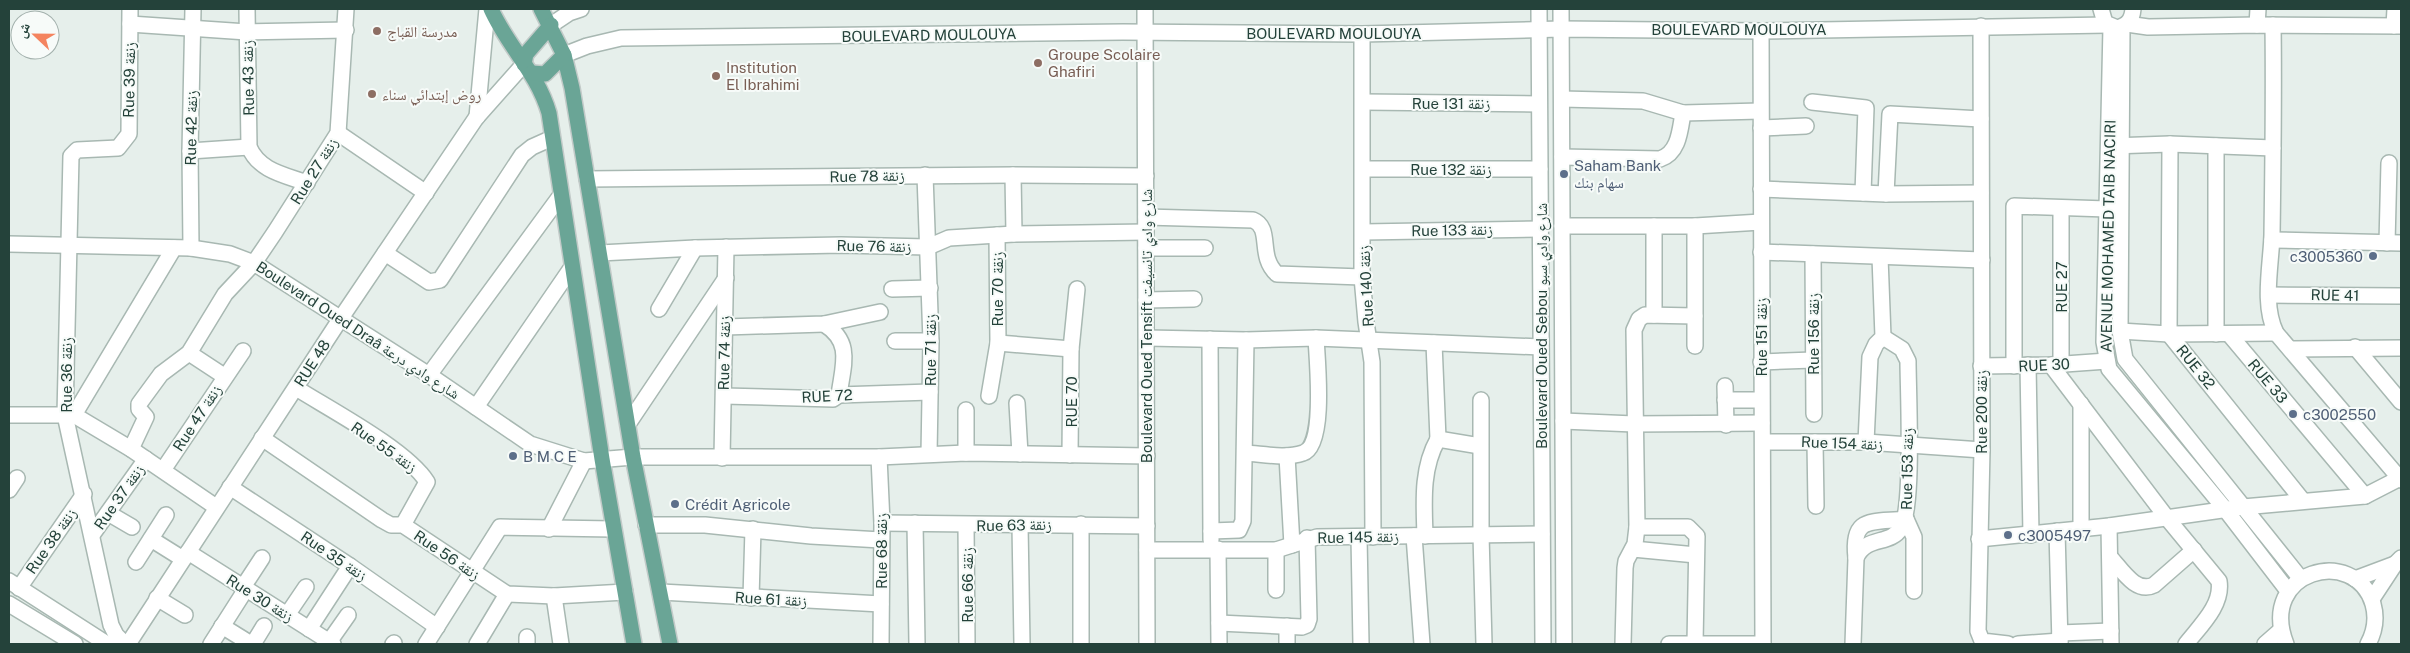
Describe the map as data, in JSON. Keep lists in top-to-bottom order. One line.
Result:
{"streets":{"street":["BOULEVARD MOULOUYA","Rue 43 زنقة","Rue 39 زنقة","Rue 131 زنقة","Rue 42 زنقة","Rue 132 زنقة","Rue 27 زنقة","Rue 78 زنقة","Rue 133 زنقة","AVENUE MOHAMED TAIB NACIRI","Rue 76 زنقة","Rue 140 زنقة","RUE 27","Rue 70 زنقة","RUE 41","Boulevard Oued Tensift شارع وادي تانسيفت","Boulevard Oued Sebou شارع وادي سبو","Boulevard Oued Draâ شارع وادي درعة","Rue 156 زنقة","Rue 151 زنقة","Rue 71 زنقة","Rue 74 زنقة","RUE 48","RUE 30","RUE 32","Rue 36 زنقة","RUE 33","RUE 72","RUE 70","Rue 200 زنقة","Rue 47 زنقة","Rue 154 زنقة","Rue 55 زنقة","Rue 153 زنقة","Rue 37 زنقة","Rue 63 زنقة","Rue 145 زنقة","Rue 38 زنقة","Rue 68 زنقة","Rue 56 زنقة","Rue 35 زنقة","Rue 66 زنقة","Rue 30 زنقة","Rue 61 زنقة"]},"crossings":[["BOULEVARD MOULOUYA","AVENUE MOHAMED TAIB NACIRI"],["BOULEVARD MOULOUYA","Rue 140 زنقة"],["BOULEVARD MOULOUYA","Boulevard Oued Tensift شارع وادي تانسيفت"],["BOULEVARD MOULOUYA","Boulevard Oued Sebou شارع وادي سبو"],["BOULEVARD MOULOUYA","Rue 151 زنقة"],["BOULEVARD MOULOUYA","Rue 200 زنقة"],["Rue 39 زنقة","Rue 36 زنقة"],["Rue 131 زنقة","Rue 140 زنقة"],["Rue 131 زنقة","Boulevard Oued Sebou شارع وادي سبو"],["Rue 42 زنقة","Boulevard Oued Draâ شارع وادي درعة"],["Rue 132 زنقة","Rue 140 زنقة"],["Rue 132 زنقة","Boulevard Oued Sebou شارع وادي سبو"],["Rue 27 زنقة","Boulevard Oued Draâ شارع وادي درعة"],["Rue 27 زنقة","Rue 47 زنقة"],["Rue 78 زنقة","Boulevard Oued Tensift شارع وادي تانسيفت"],["Rue 78 زنقة","Rue 71 زنقة"],["Rue 133 زنقة","Rue 140 زنقة"],["Rue 133 زنقة","Boulevard Oued Sebou شارع وادي سبو"],["AVENUE MOHAMED TAIB NACIRI","RUE 30"],["Rue 76 زنقة","Rue 140 زنقة"],["Rue 76 زنقة","Rue 70 زنقة"],["Rue 76 زنقة","Boulevard Oued Tensift شارع وادي تانسيفت"],["Rue 76 زنقة","Rue 71 زنقة"],["Rue 76 زنقة","Rue 74 زنقة"],["Rue 140 زنقة","Rue 145 زنقة"],["RUE 27","RUE 30"],["Boulevard Oued Tensift شارع وادي تانسيفت","Boulevard Oued Draâ شارع وادي درعة"],["Boulevard Oued Tensift شارع وادي تانسيفت","Rue 63 زنقة"],["Boulevard Oued Tensift شارع وادي تانسيفت","Rue 145 زنقة"],["Boulevard Oued Sebou شارع وادي سبو","Rue 145 زنقة"],["Boulevard Oued Draâ شارع وادي درعة","Rue 71 زنقة"],["Boulevard Oued Draâ شارع وادي درعة","Rue 74 زنقة"],["Boulevard Oued Draâ شارع وادي درعة","RUE 48"],["Boulevard Oued Draâ شارع وادي درعة","Rue 36 زنقة"],["Boulevard Oued Draâ شارع وادي درعة","RUE 70"],["Boulevard Oued Draâ شارع وادي درعة","Rue 68 زنقة"],["Rue 151 زنقة","Rue 154 زنقة"],["Rue 71 زنقة","RUE 72"],["Rue 74 زنقة","RUE 72"],["RUE 48","Rue 36 زنقة"],["RUE 48","Rue 55 زنقة"],["RUE 48","Rue 56 زنقة"],["RUE 48","Rue 35 زنقة"],["RUE 48","Rue 30 زنقة"],["RUE 30","Rue 200 زنقة"],["Rue 36 زنقة","Rue 37 زنقة"],["Rue 36 زنقة","Rue 38 زنقة"],["Rue 200 زنقة","Rue 154 زنقة"],["Rue 154 زنقة","Rue 153 زنقة"],["Rue 55 زنقة","Rue 56 زنقة"],["Rue 63 زنقة","Rue 68 زنقة"],["Rue 63 زنقة","Rue 66 زنقة"],["Rue 68 زنقة","Rue 61 زنقة"]],"places":["مدرسة القباج","Groupe Scolaire Ghafiri","Institution El Ibrahimi","روض إبتدائي سناء","Saham Bank سهام بنك","c3005360","c3002550","B M C E","Crédit Agricole","c3005497"],"north":"left"}
